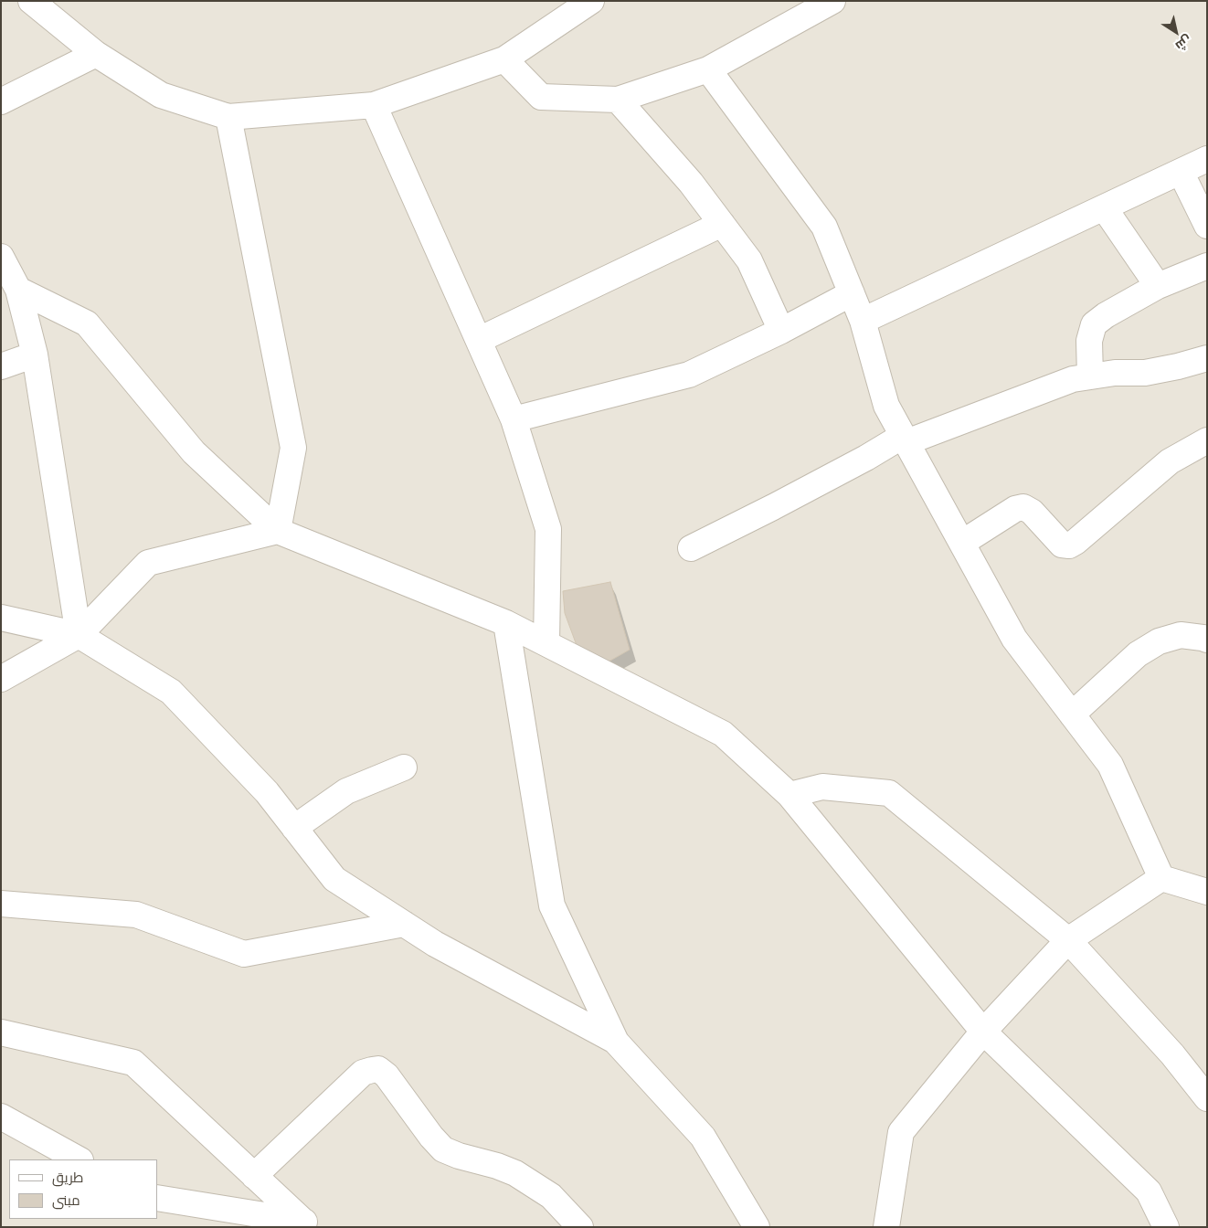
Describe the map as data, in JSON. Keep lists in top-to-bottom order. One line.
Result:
{"legend":["طريق","مبنى"],"north":"bottom right"}
